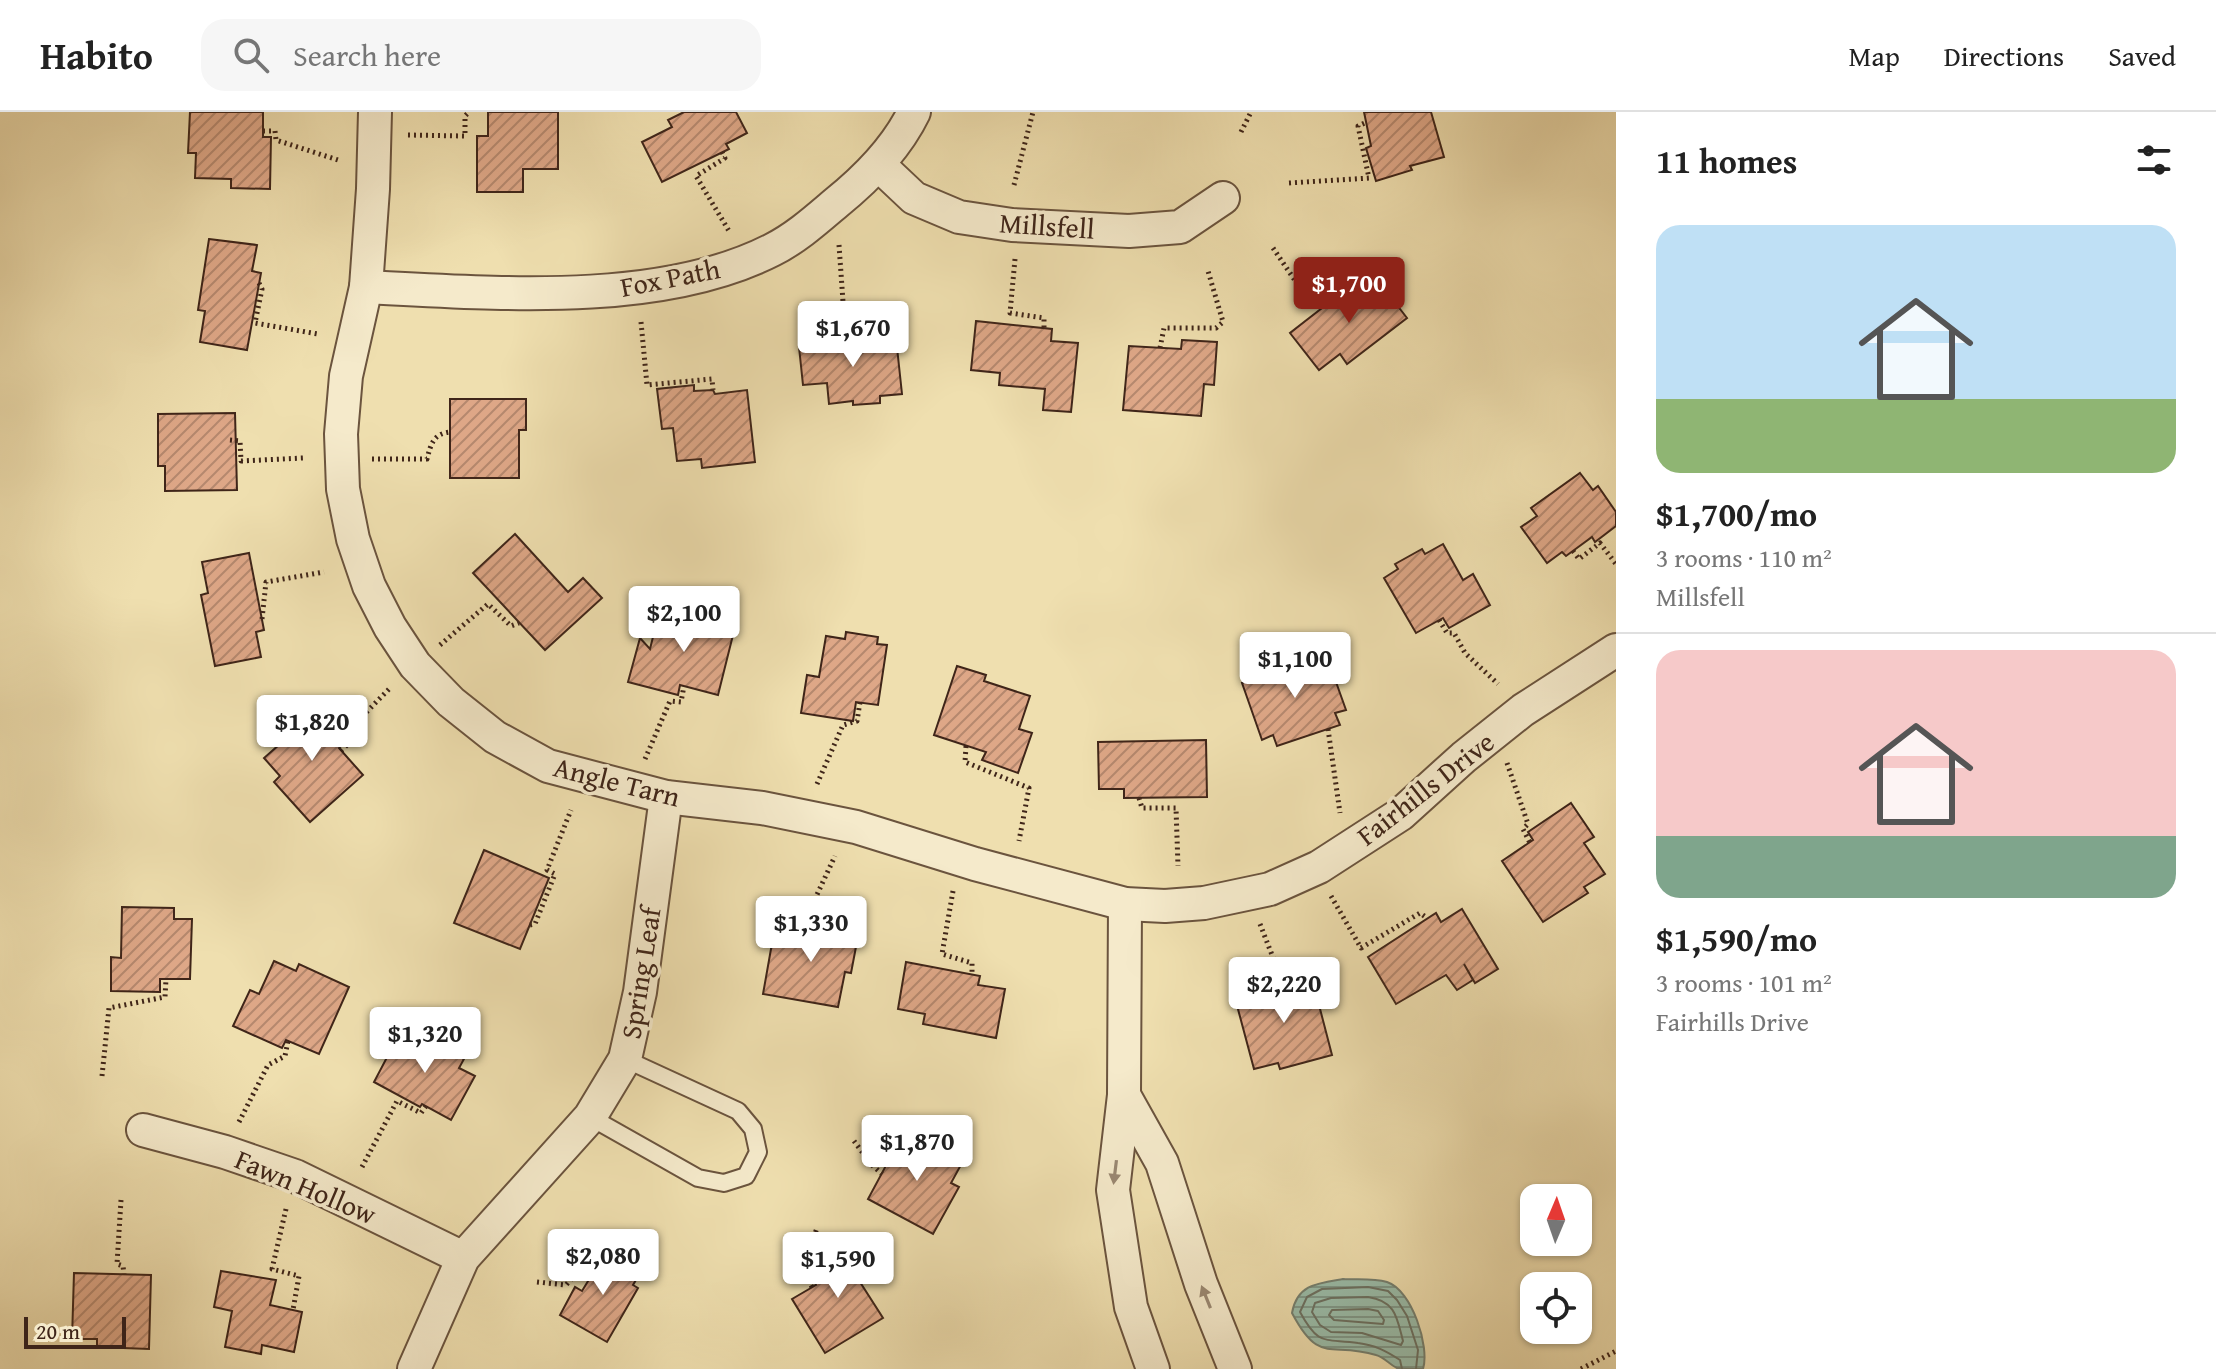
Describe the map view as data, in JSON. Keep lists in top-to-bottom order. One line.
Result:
{"streets":{"street":["Millsfell","Fox Path","Angle Tarn","Fairhills Drive","Spring Leaf","Fawn Hollow"]},"crossings":[["Millsfell","Fox Path"],["Fox Path","Angle Tarn"],["Angle Tarn","Fairhills Drive"],["Angle Tarn","Spring Leaf"],["Spring Leaf","Fawn Hollow"]],"scale_bar":"20 m","north":"top","page":{"header":"Habito","search":"Search here","nav":["Map","Directions","Saved"],"heading":"11 homes","list":[{"name":"$1,700/mo","note":"3 rooms · 110 m² · Millsfell"},{"name":"$1,590/mo","note":"3 rooms · 101 m² · Fairhills Drive"}],"price":["$1,700","$1,670","$2,100","$1,100","$1,820","$1,330","$2,220","$1,320","$1,870","$2,080","$1,590"],"scale":"20 m"}}
